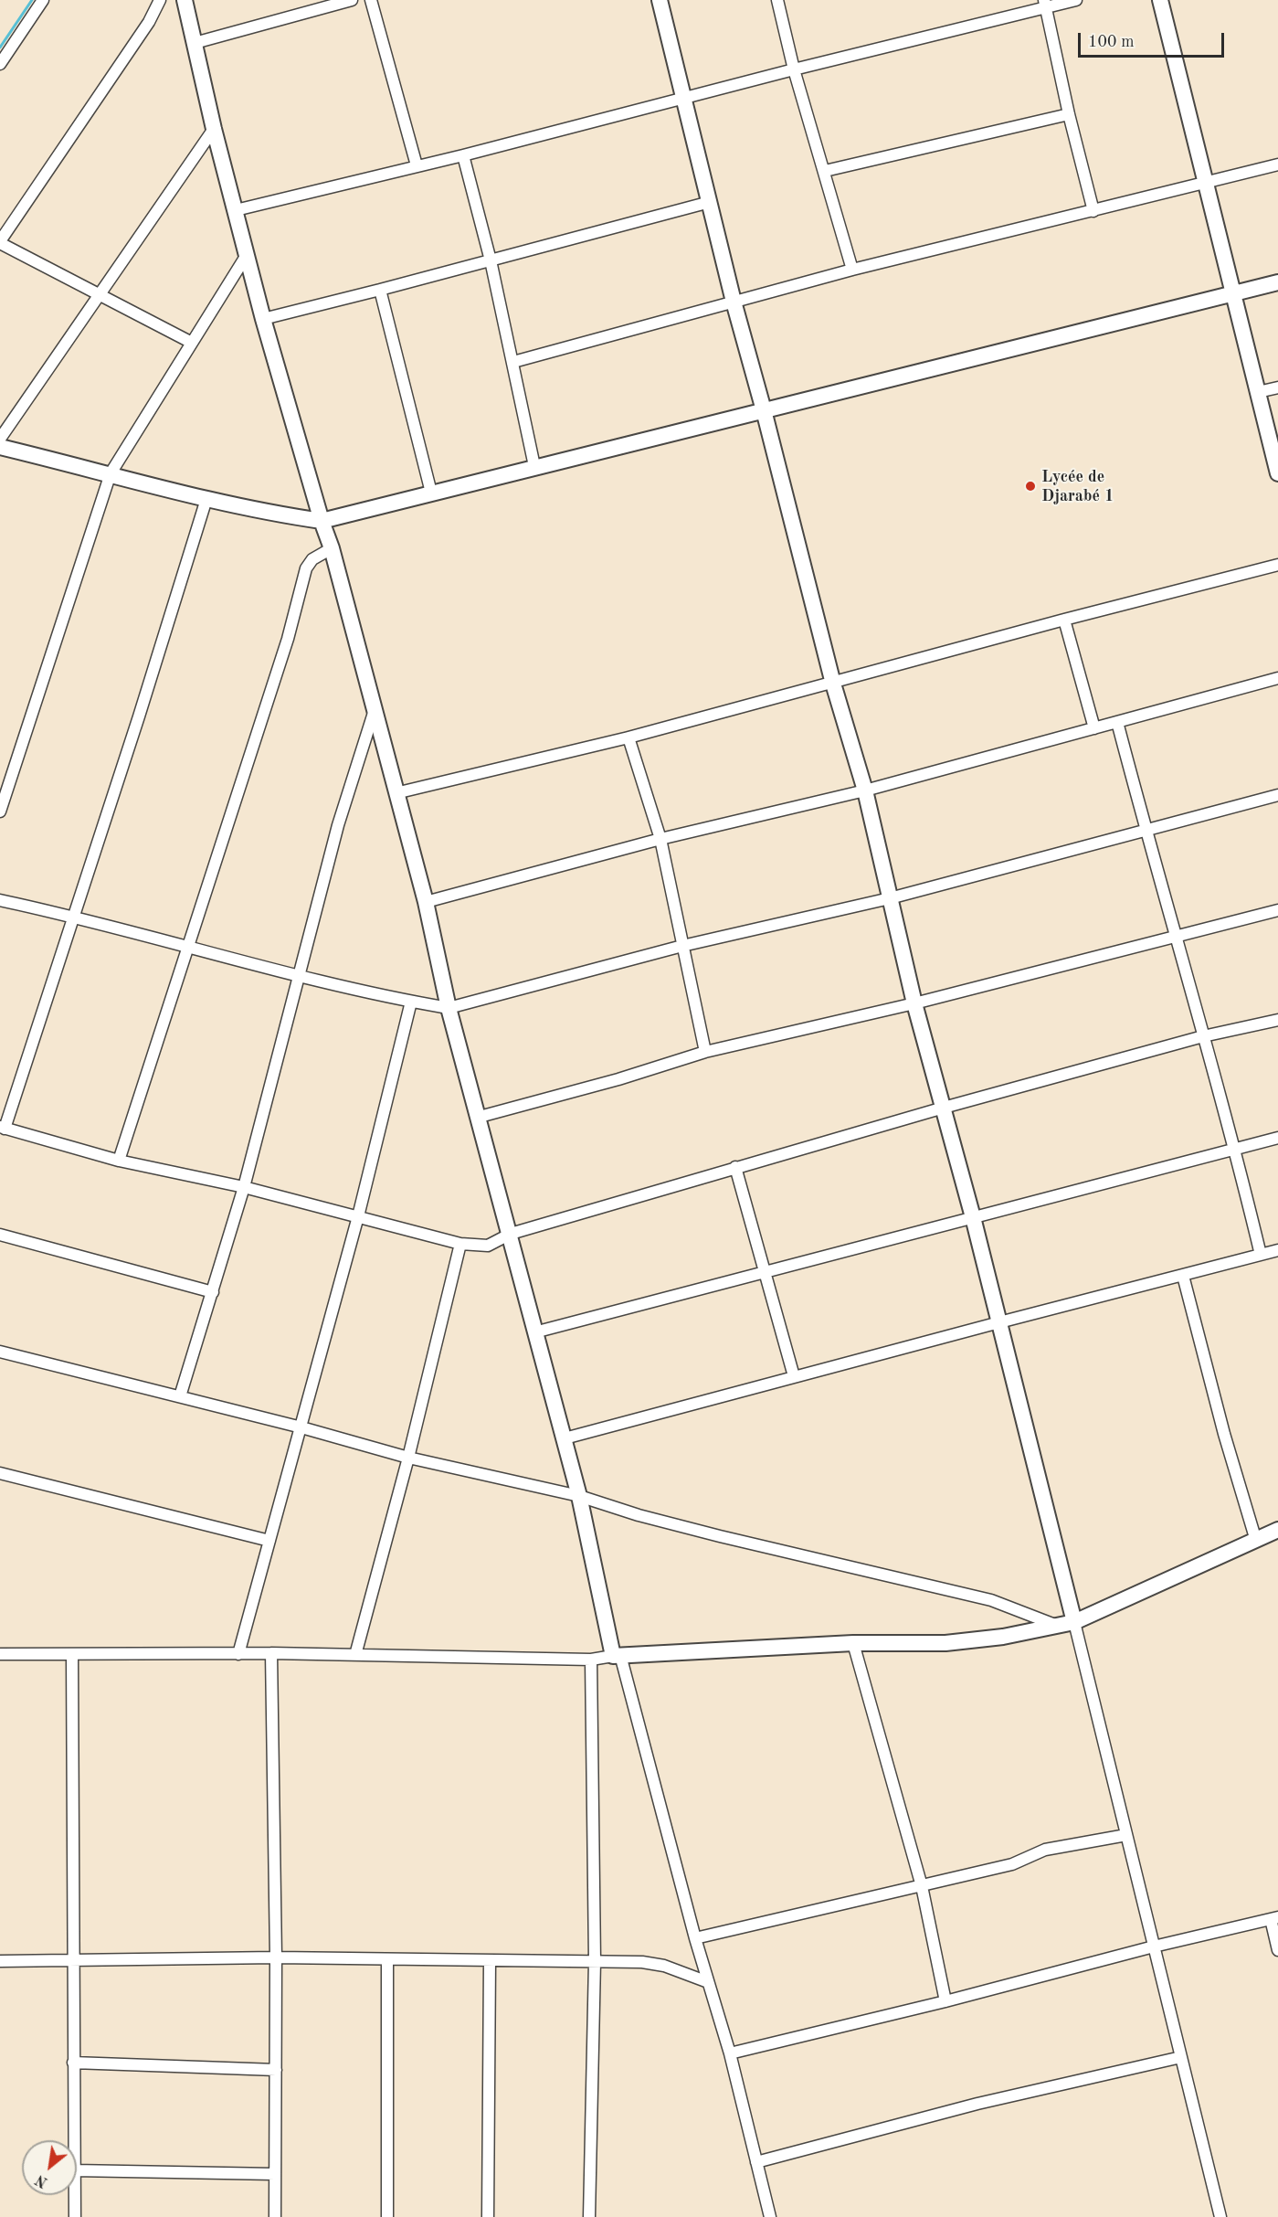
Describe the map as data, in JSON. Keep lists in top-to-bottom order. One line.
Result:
{"places":["Lycée de Djarabé 1"],"scale_bar":"100 m","north":"bottom left"}
